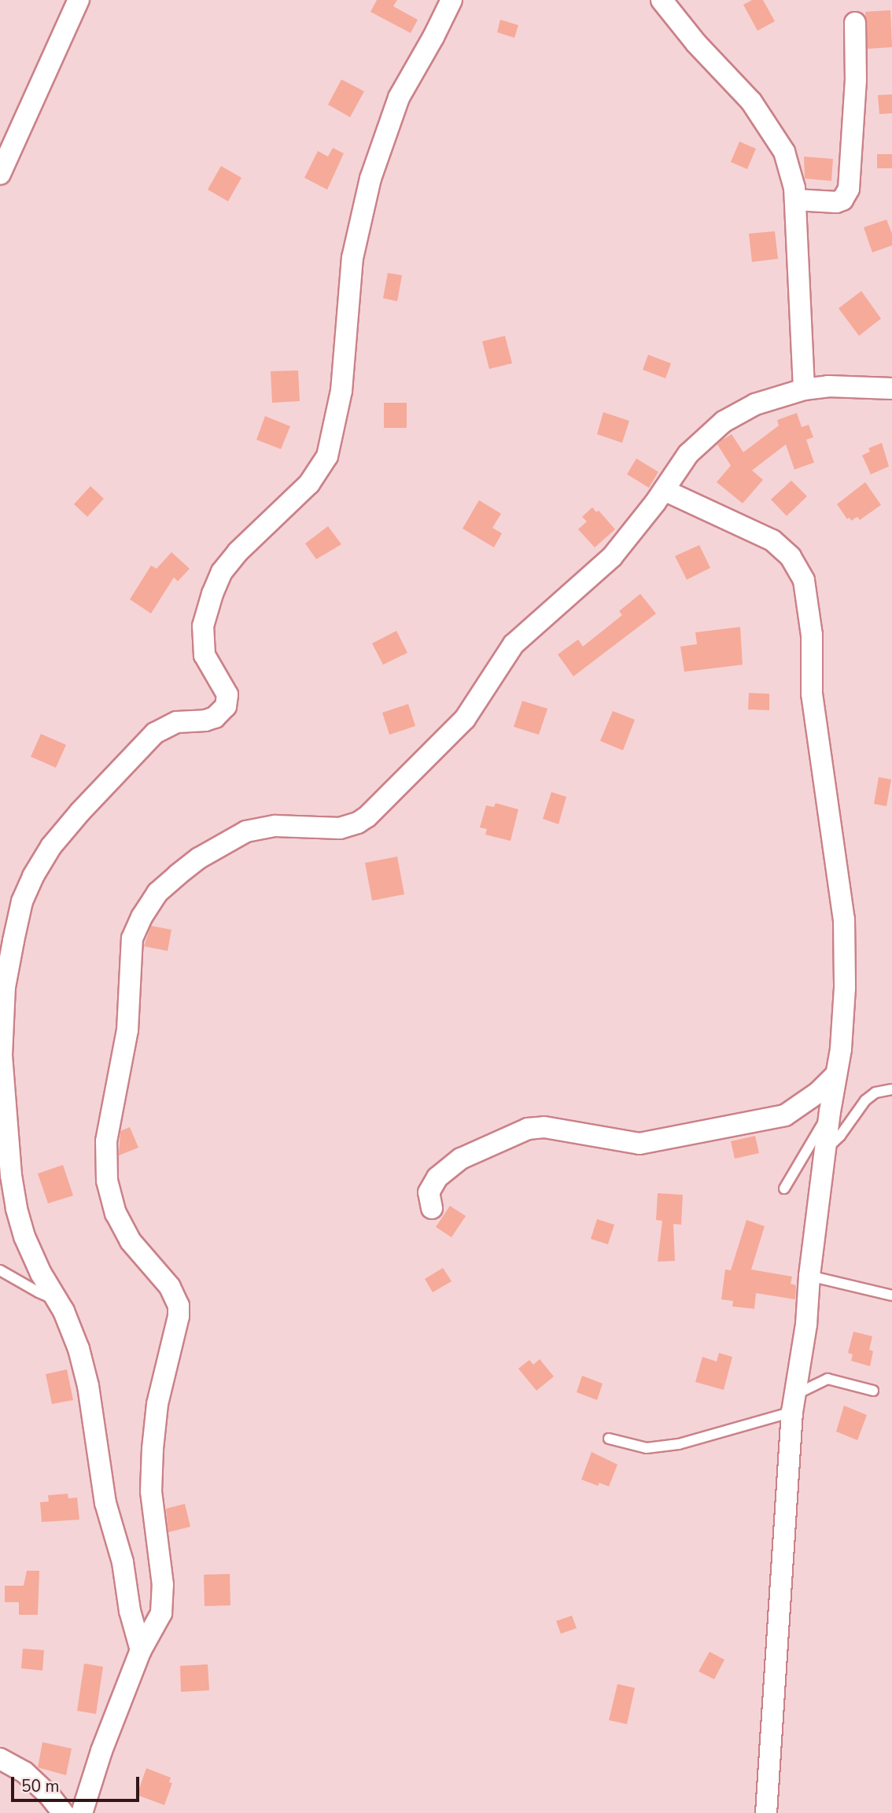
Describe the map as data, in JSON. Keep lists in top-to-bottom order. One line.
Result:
{"scale_bar":"50 m"}
